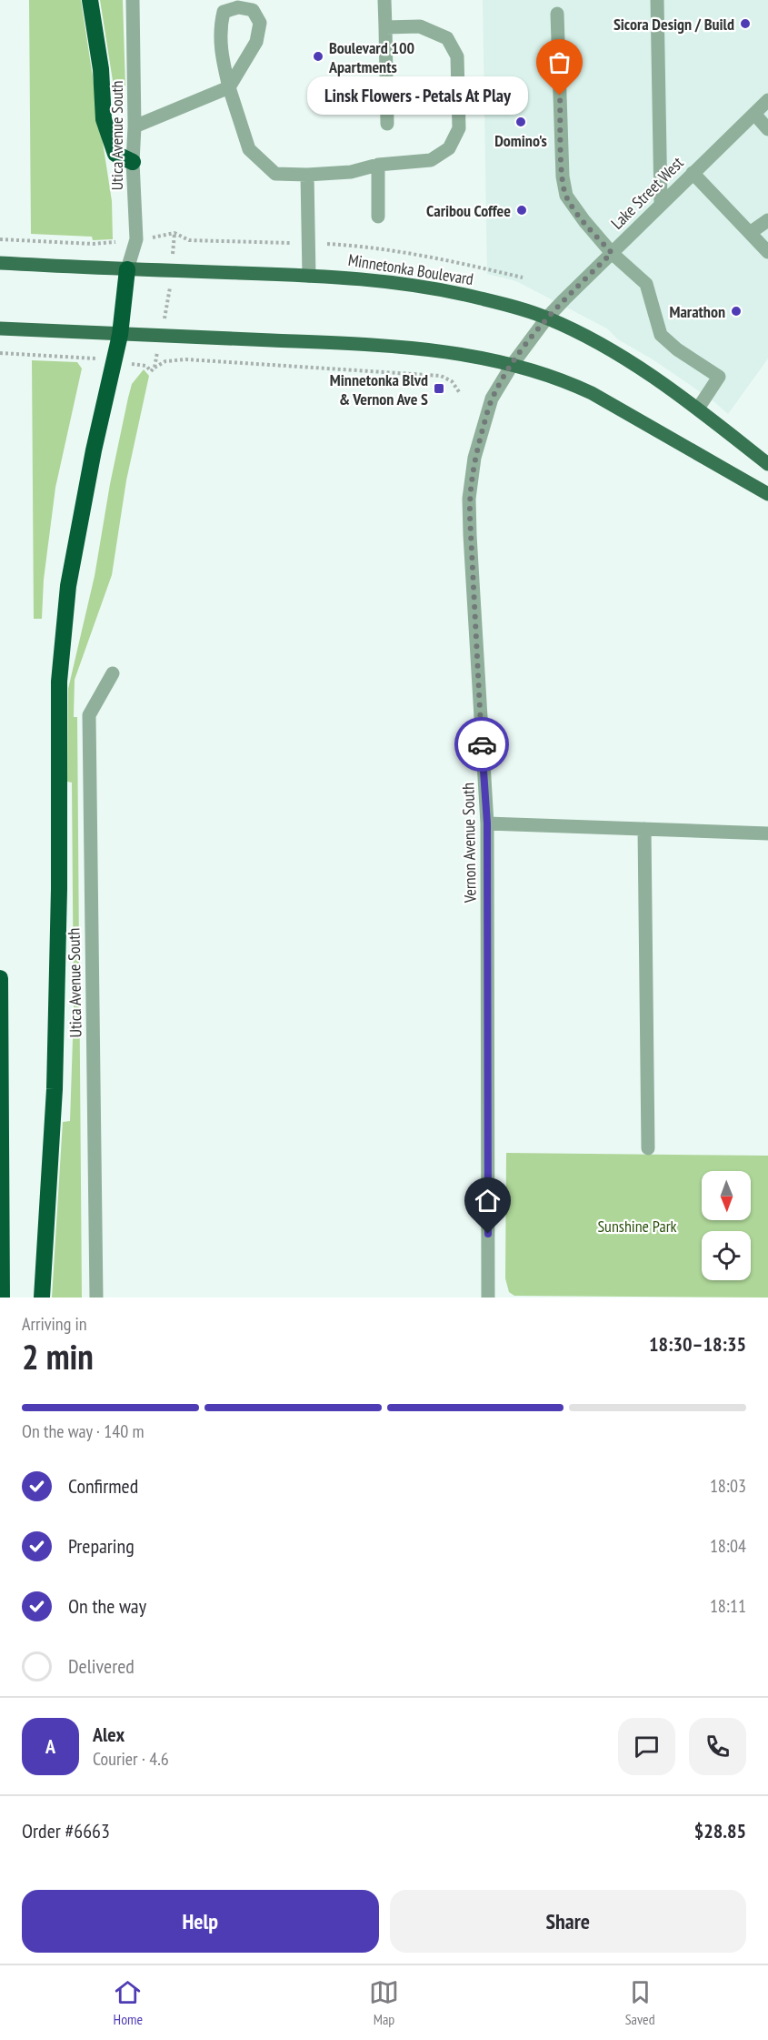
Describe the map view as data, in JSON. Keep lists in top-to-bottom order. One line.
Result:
{"streets":{"main road":["Minnetonka Boulevard"],"street":["Utica Avenue South","Lake Street West","Vernon Avenue South"]},"crossings":[["Utica Avenue South","Minnetonka Boulevard"],["Lake Street West","Minnetonka Boulevard"],["Lake Street West","Vernon Avenue South"]],"parks":["Sunshine Park"],"places":{"other":["Sicora Design / Build","Boulevard 100 Apartments","Linsk Flowers - Petals At Play","Domino's","Caribou Coffee","Marathon"],"transit":["Minnetonka Blvd & Vernon Ave S"]},"north":"bottom","page":{"bubble":"Linsk Flowers - Petals At Play","heading":["2 min","Arriving in","18:30–18:35"],"panel":["Alex","Courier · 4.6","Order #6663","$28.85"],"bar":"On the way · 140 m","list":[["Confirmed","18:03"],["Preparing","18:04"],["On the way","18:11"],"Delivered"],"round":"A","buttons":["Help","Share"],"tabs":["Home","Map","Saved"]}}
